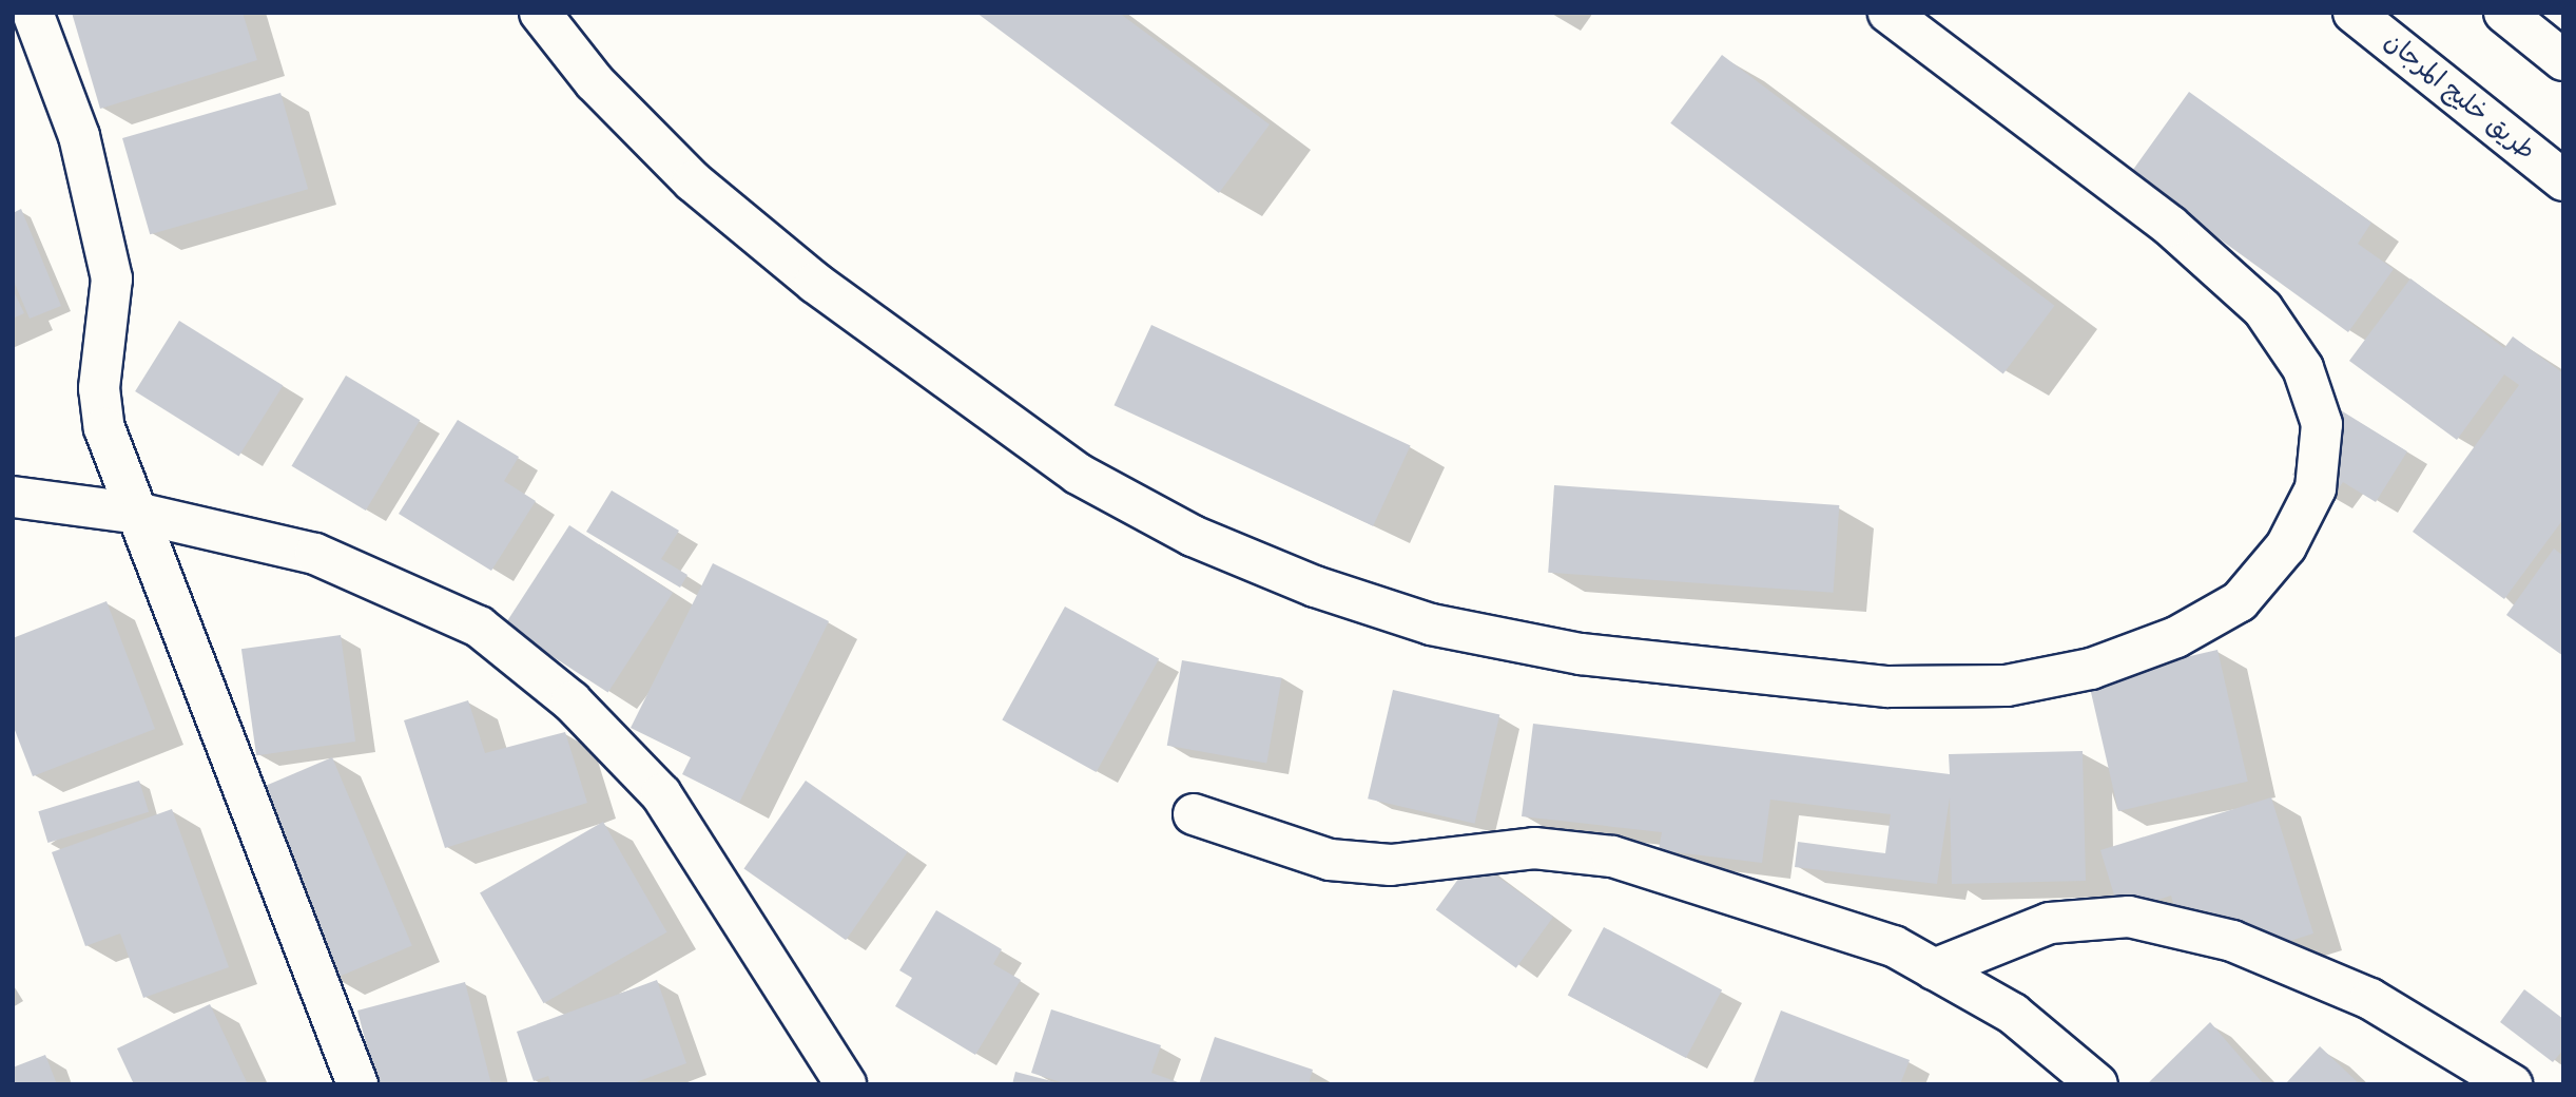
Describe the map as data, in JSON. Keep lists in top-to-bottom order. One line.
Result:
{"streets":{"street":["طريق خليج المرجان"]}}
